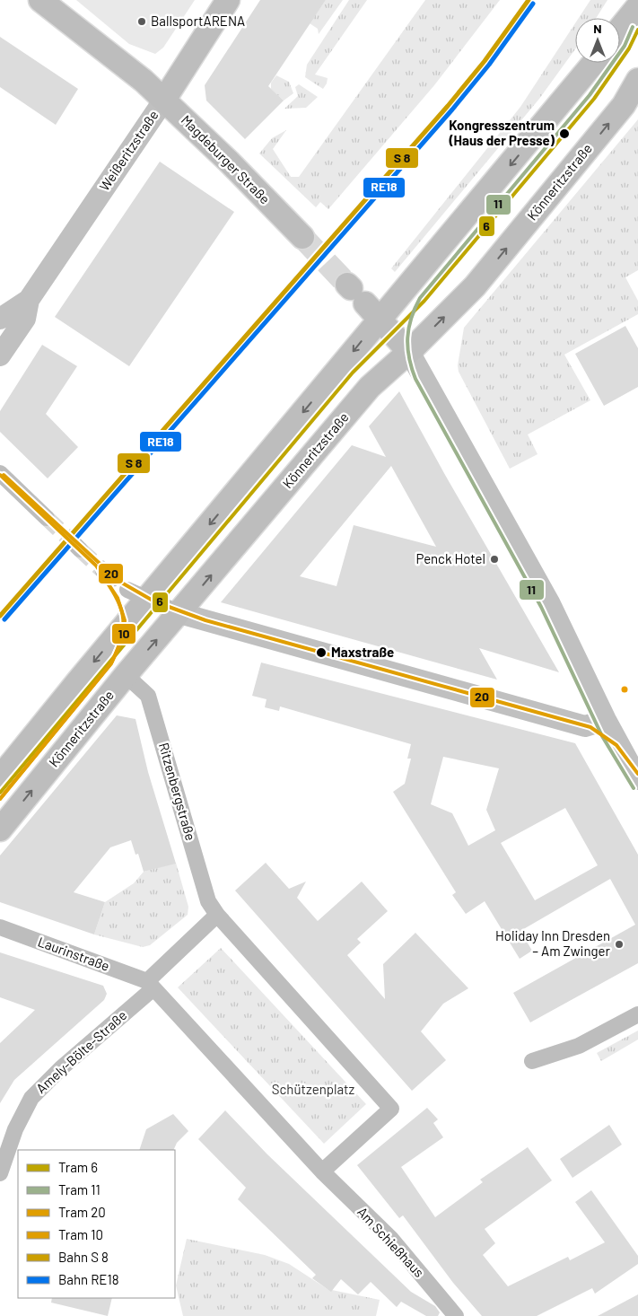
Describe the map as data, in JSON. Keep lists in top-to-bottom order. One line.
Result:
{"streets":{"main road":["Weißeritzstraße","Magdeburger Straße","Könneritzstraße"],"street":["Ritzenbergstraße","Laurinstraße","Amely-Bölte-Straße","Am Schießhaus"]},"crossings":[["Weißeritzstraße","Magdeburger Straße"],["Könneritzstraße","Ritzenbergstraße"],["Laurinstraße","Amely-Bölte-Straße"]],"parks":["Schützenplatz"],"places":["BallsportARENA","Kongresszentrum (Haus der Presse)","Penck Hotel","Maxstraße","Holiday Inn Dresden – Am Zwinger"],"lines":["rail line RE18","tram line 11","tram line 6","tram line 20","tram line 10"],"legend":["Tram 6","Tram 11","Tram 20","Tram 10","Bahn S 8","Bahn RE18"],"north":"top"}
